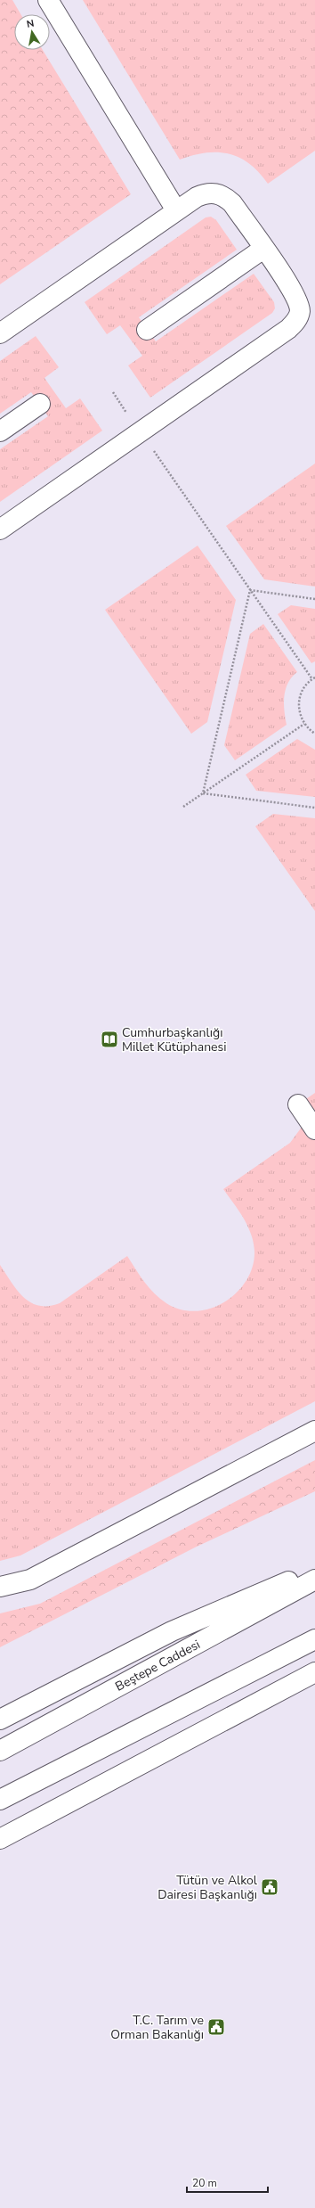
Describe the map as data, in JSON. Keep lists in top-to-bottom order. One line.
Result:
{"streets":{"main road":["Beştepe Caddesi"]},"places":{"library":["Cumhurbaşkanlığı Millet Kütüphanesi"],"public building":["Tütün ve Alkol Dairesi Başkanlığı","T.C. Tarım ve Orman Bakanlığı"]},"scale_bar":"20 m","north":"top"}
